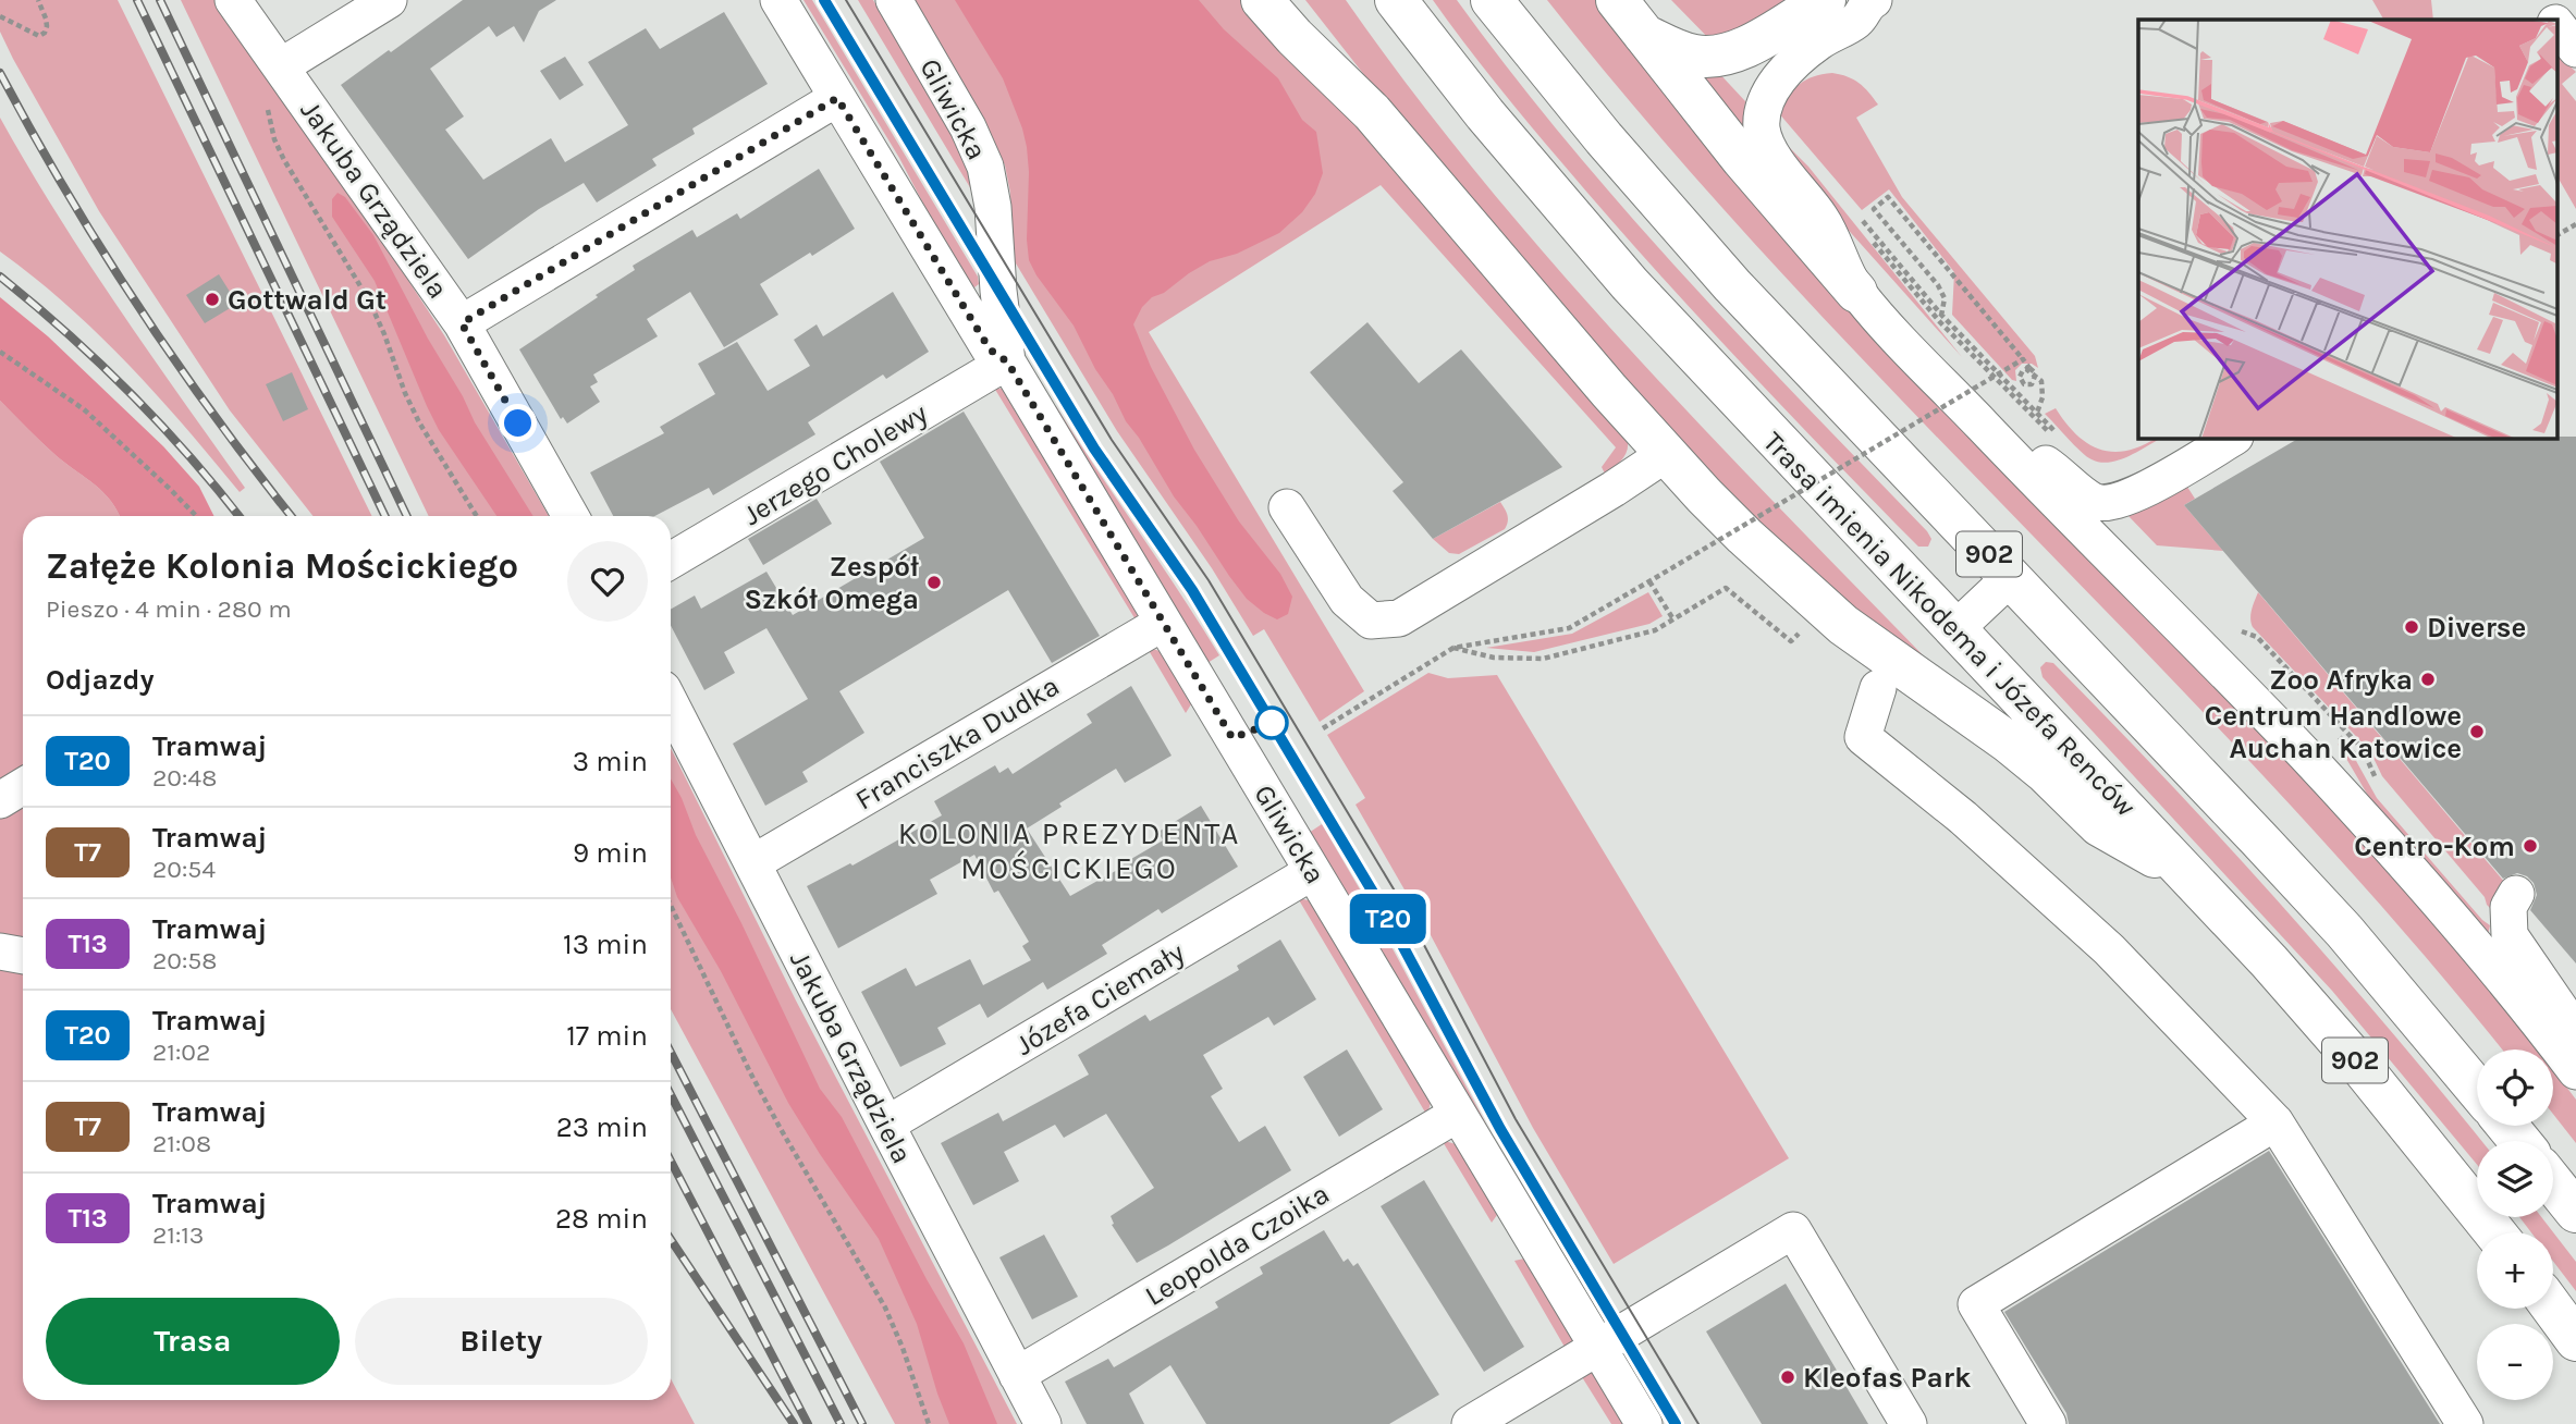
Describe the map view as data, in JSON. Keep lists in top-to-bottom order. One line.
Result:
{"streets":{"main road":["902","Trasa imienia Nikodema i Józefa Renców"],"street":["Gliwicka","Jakuba Grządziela","Jerzego Cholewy","Franciszka Dudka","Józefa Ciemały","Leopolda Czoika"]},"crossings":[["Gliwicka","Jerzego Cholewy"],["Gliwicka","Franciszka Dudka"],["Gliwicka","Józefa Ciemały"],["Gliwicka","Leopolda Czoika"],["Jakuba Grządziela","Franciszka Dudka"],["Jakuba Grządziela","Józefa Ciemały"],["Jakuba Grządziela","Leopolda Czoika"]],"districts":["KOLONIA PREZYDENTA MOŚCICKIEGO"],"places":["Gottwald Gt","Zespół Szkół Omega","Diverse","Zoo Afryka","Centrum Handlowe Auchan Katowice","Centro-Kom","Kleofas Park"],"lines":["tram line T20"],"page":{"on_map":"T20","heading":[["Załęże Kolonia Mościckiego","Pieszo · 4 min · 280 m"],"Odjazdy"],"list":[{"mark":"T20","name":"Tramwaj","note":"20:48","value":"3 min"},{"mark":"T7","name":"Tramwaj","note":"20:54","value":"9 min"},{"mark":"T13","name":"Tramwaj","note":"20:58","value":"13 min"},{"mark":"T20","name":"Tramwaj","note":"21:02","value":"17 min"},{"mark":"T7","name":"Tramwaj","note":"21:08","value":"23 min"},{"mark":"T13","name":"Tramwaj","note":"21:13","value":"28 min"}],"map_buttons":["+","−"],"buttons":["Trasa","Bilety"]}}
